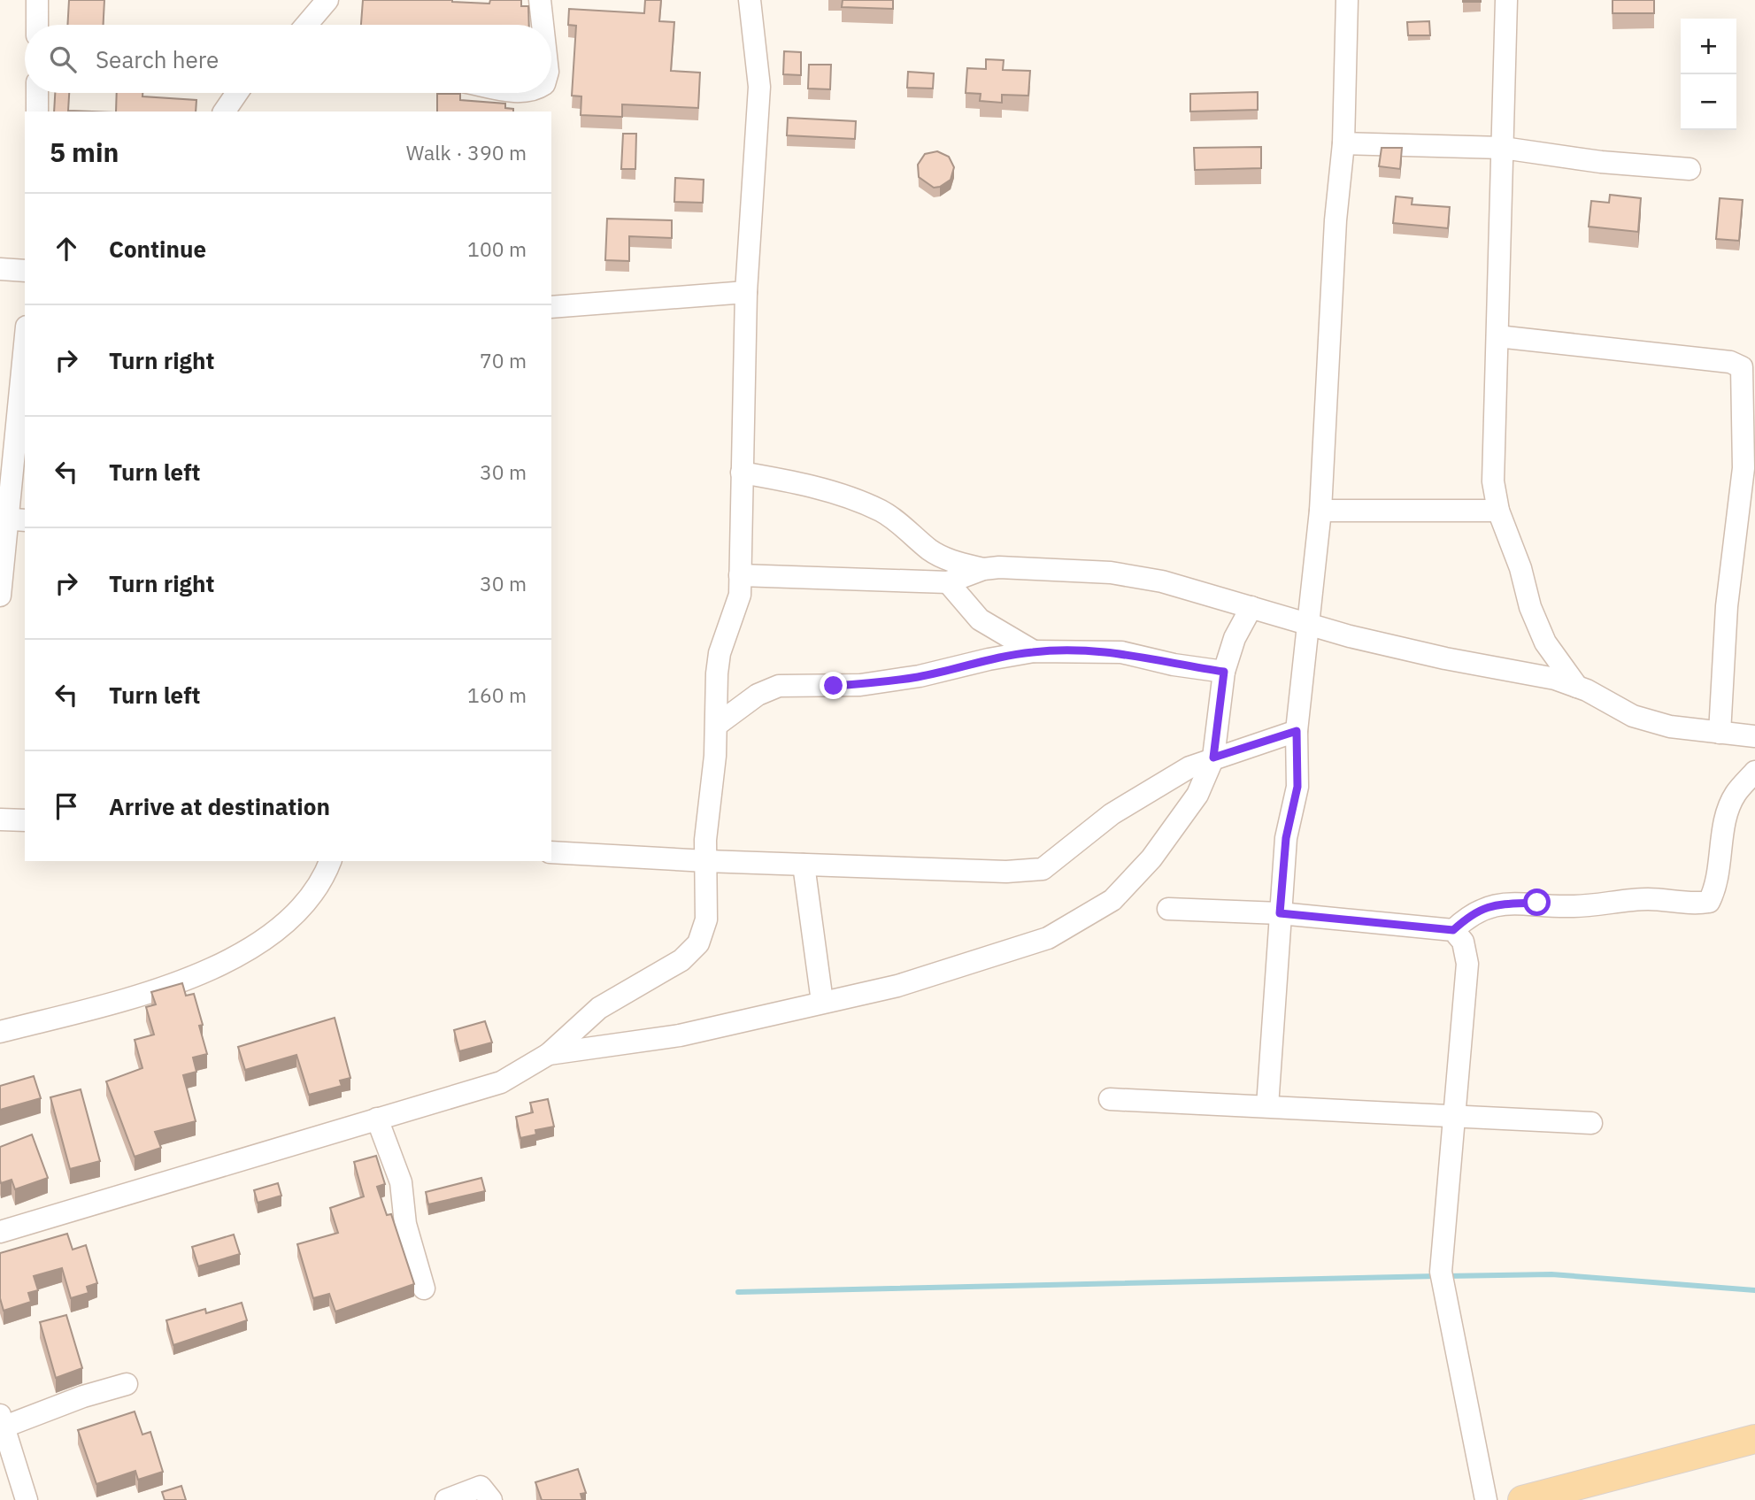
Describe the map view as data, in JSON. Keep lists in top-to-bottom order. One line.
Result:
{"page":{"map_buttons":["+","−"],"search":"Search here","heading":["5 min","Walk · 390 m"],"list":[["Continue","100 m"],["Turn right","70 m"],["Turn left","30 m"],["Turn right","30 m"],["Turn left","160 m"],"Arrive at destination"]}}
